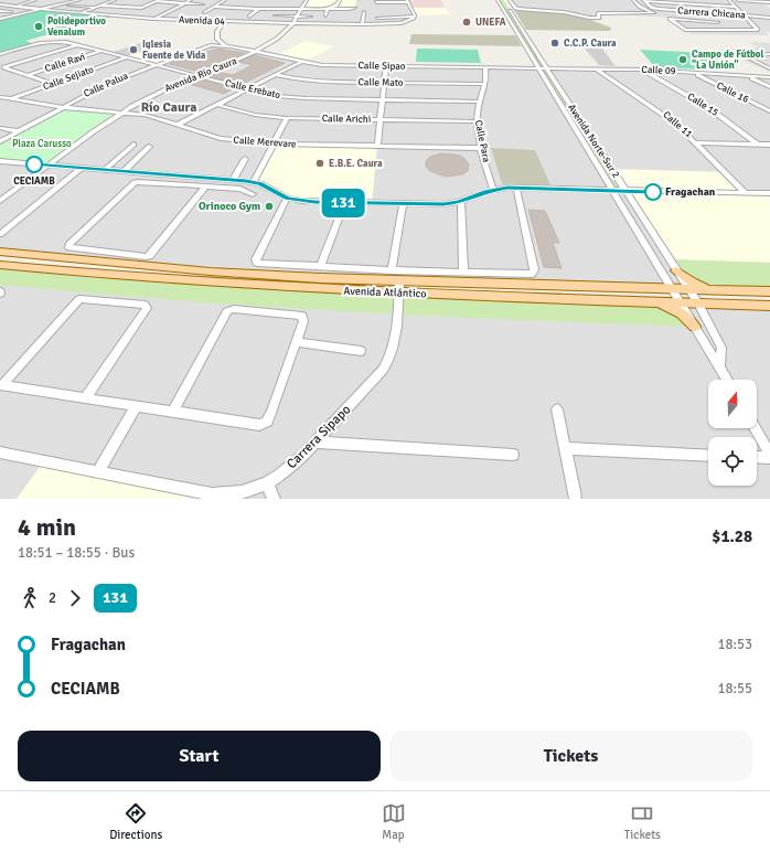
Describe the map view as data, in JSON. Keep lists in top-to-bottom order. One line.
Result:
{"streets":{"main road":["Avenida Atlántico"],"street":["Carrera Chicana","Avenida 04","Calle Ravi","Calle Sipao","Calle 09","Avenida Río Caura","Calle Sejiato","Calle Mato","Calle Palua","Calle Erebato","Calle 16","Calle 15","Calle Arichi","Calle 11","Calle Para","Avenida Norte-Sur 2","Calle Merevare","Carrera Sipapo"]},"crossings":[["Avenida 04","Avenida Río Caura"],["Calle Ravi","Calle Erebato"],["Calle Sipao","Calle 09"],["Calle Sipao","Avenida Río Caura"],["Calle Sipao","Calle Palua"],["Calle Sipao","Calle Para"],["Calle Sipao","Avenida Norte-Sur 2"],["Calle 09","Calle 16"],["Calle 09","Calle 15"],["Calle 09","Calle 11"],["Calle 09","Avenida Norte-Sur 2"],["Avenida Río Caura","Calle Erebato"],["Avenida Río Caura","Calle Merevare"],["Calle Sejiato","Calle Erebato"],["Calle Sejiato","Calle Merevare"],["Calle Mato","Calle Para"],["Calle Palua","Calle Erebato"],["Calle Palua","Calle Merevare"],["Calle Erebato","Calle Para"],["Calle Arichi","Calle Para"],["Calle Para","Calle Merevare"],["Avenida Norte-Sur 2","Avenida Atlántico"],["Avenida Atlántico","Carrera Sipapo"]],"districts":["Río Caura"],"parks":["Plaza Carusso"],"places":["UNEFA","Polideportivo Venalum","C.C.P. Caura","Iglesia Fuente de Vida","Campo de Fútbol \"La Unión\"","E.B.E. Caura","CECIAMB","Fragachan","Orinoco Gym"],"lines":["bus line 131"],"north":"top","page":{"on_map":"131","heading":["4 min","18:51 – 18:55 · Bus","$1.28"],"legs":["2","131"],"list":[{"name":"Fragachan","value":"18:53"},{"name":"CECIAMB","value":"18:55"}],"buttons":["Start","Tickets"],"tabs":["Directions","Map","Tickets"]}}
